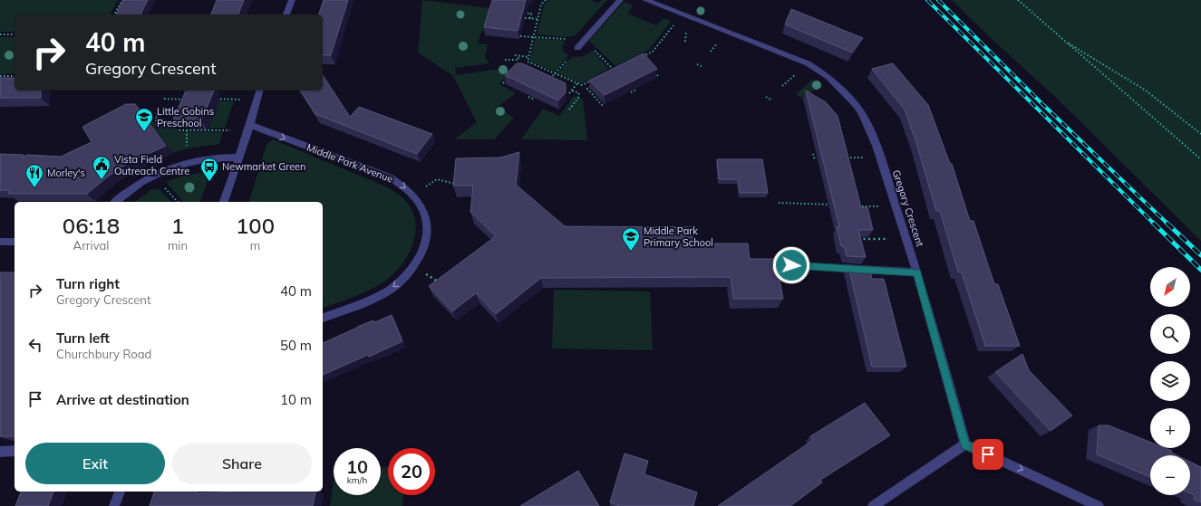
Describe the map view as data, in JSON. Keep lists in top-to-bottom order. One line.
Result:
{"streets":{"street":["Middle Park Avenue","Gregory Crescent"]},"places":{"school or university":["Little Gobins Preschool","Middle Park Primary School"],"public building":["Vista Field Outreach Centre"],"bus stop":["Newmarket Green"],"restaurant":["Morley's"]},"north":"bottom left","page":{"turn":["40 m","Gregory Crescent"],"eta":["06:18","Arrival","1","min","100","m"],"list":[{"name":"Turn right","note":"Gregory Crescent","value":"40 m"},{"name":"Turn left","note":"Churchbury Road","value":"50 m"},{"name":"Arrive at destination","value":"10 m"}],"map_buttons":["+","−"],"buttons":["Exit","Share"],"speed":"10 km/h","limit":"20"}}
